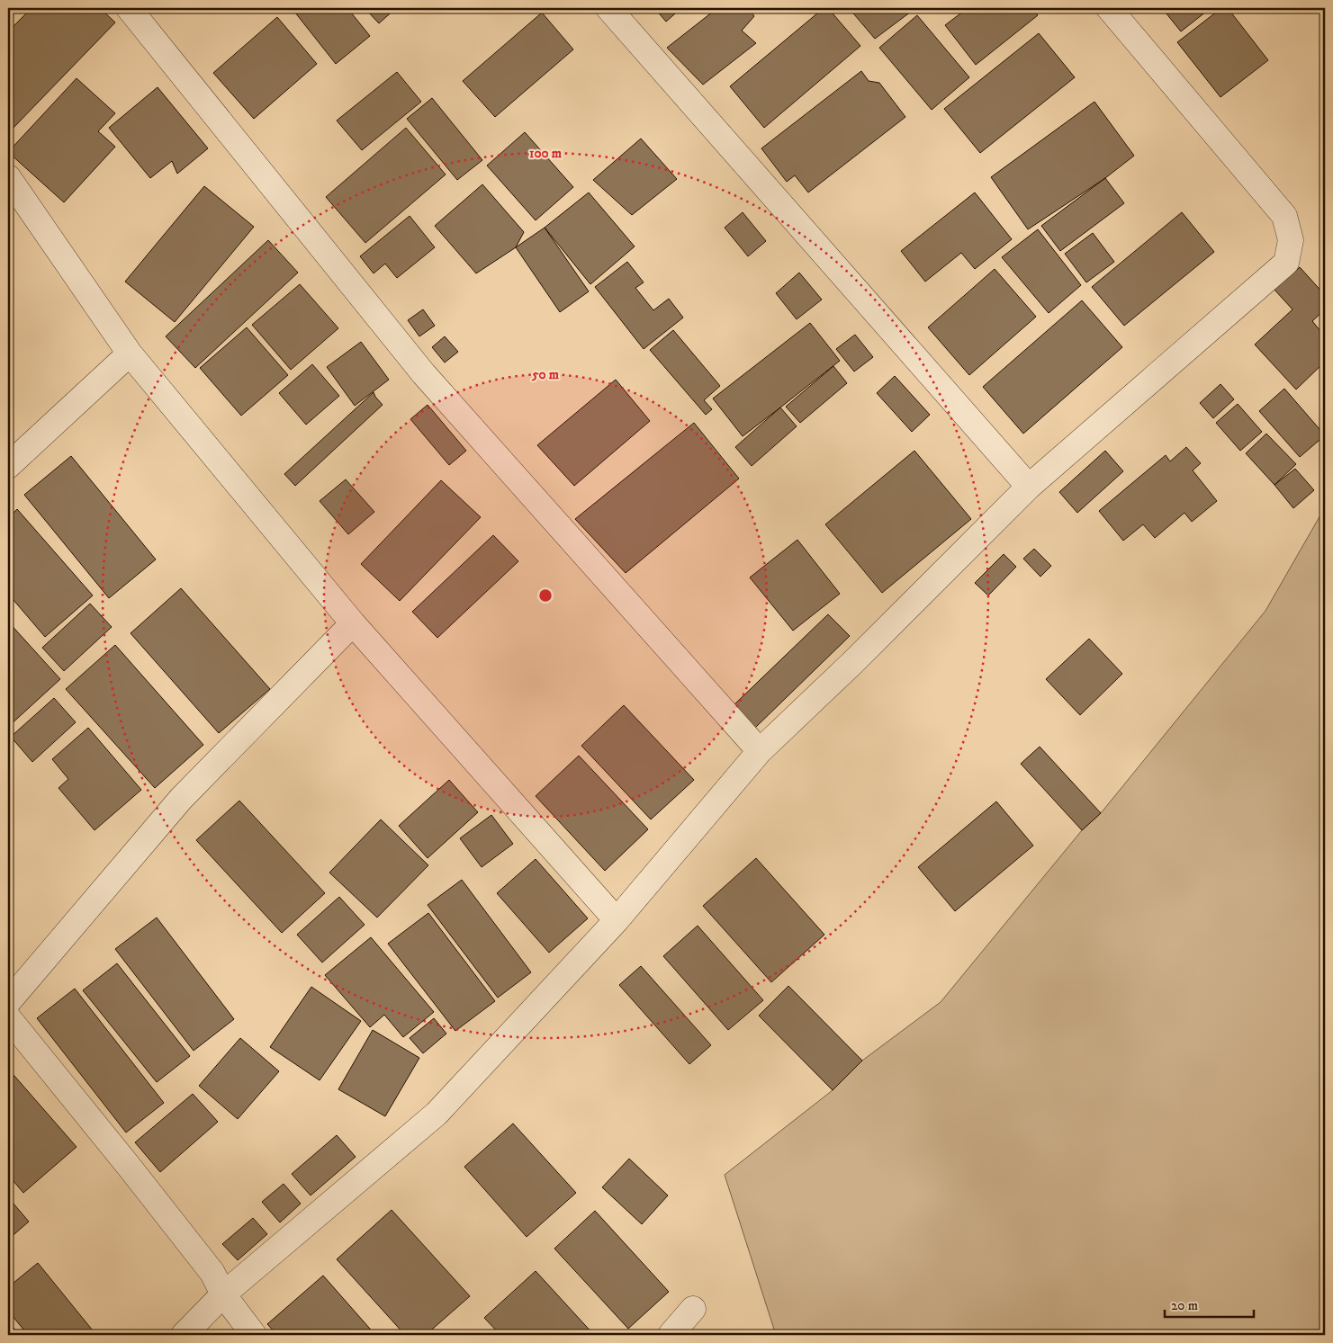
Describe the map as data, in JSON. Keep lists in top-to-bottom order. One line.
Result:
{"scale_bar":"20 m","rings":["100 m","50 m"]}
